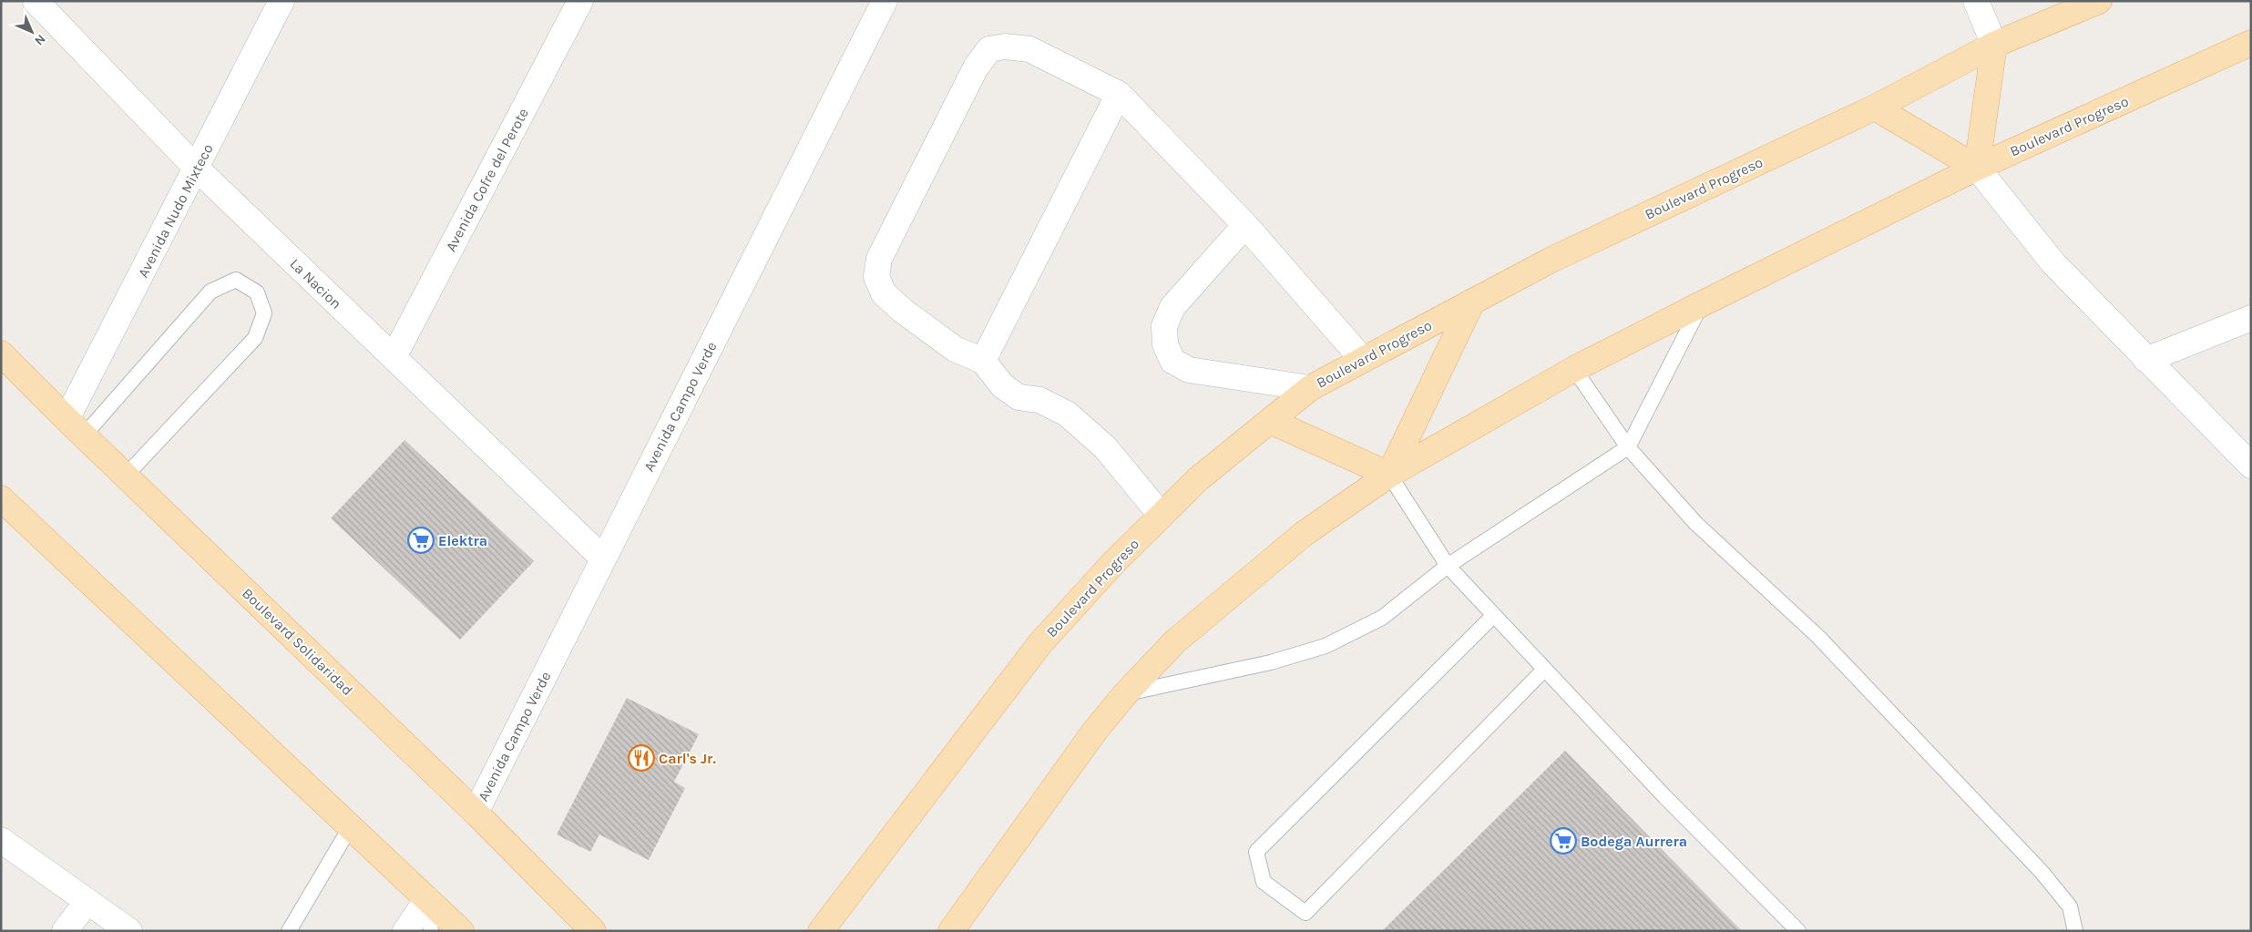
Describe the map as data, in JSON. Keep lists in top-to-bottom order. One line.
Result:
{"streets":{"main road":["Boulevard Progreso","Boulevard Solidaridad"],"street":["Avenida Cofre del Perote","Avenida Nudo Mixteco","La Nacion","Avenida Campo Verde"]},"crossings":[["Avenida Cofre del Perote","La Nacion"],["Avenida Nudo Mixteco","La Nacion"],["Avenida Nudo Mixteco","Boulevard Solidaridad"],["La Nacion","Avenida Campo Verde"],["Avenida Campo Verde","Boulevard Solidaridad"]],"places":{"supermarket":["Elektra","Bodega Aurrera"],"restaurant":["Carl's Jr."]},"north":"bottom right"}
